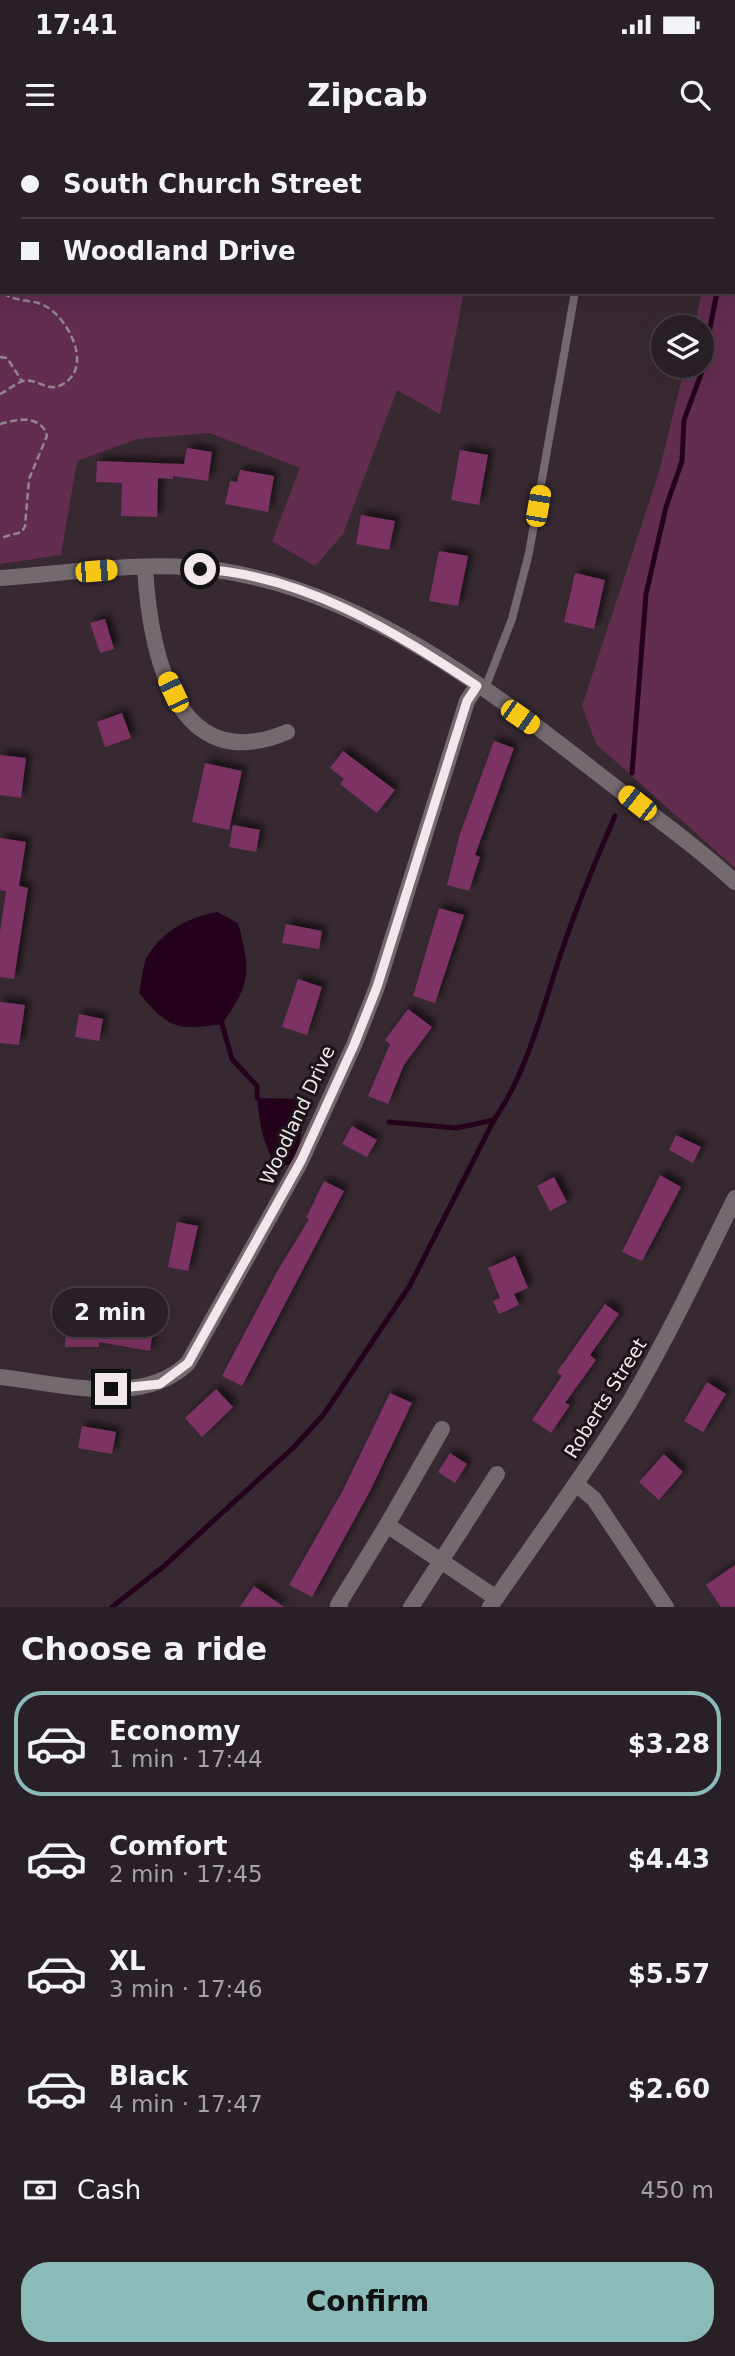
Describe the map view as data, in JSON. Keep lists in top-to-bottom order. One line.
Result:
{"streets":{"street":["Woodland Drive","Roberts Street"]},"page":{"status":"17:41","header":"Zipcab","banner":["South Church Street","Woodland Drive"],"bubble":"2 min","heading":"Choose a ride","list":[{"name":"Economy","note":"1 min · 17:44","value":"$3.28"},{"name":"Comfort","note":"2 min · 17:45","value":"$4.43"},{"name":"XL","note":"3 min · 17:46","value":"$5.57"},{"name":"Black","note":"4 min · 17:47","value":"$2.60"}],"pay":["Cash","450 m"],"buttons":"Confirm"}}
